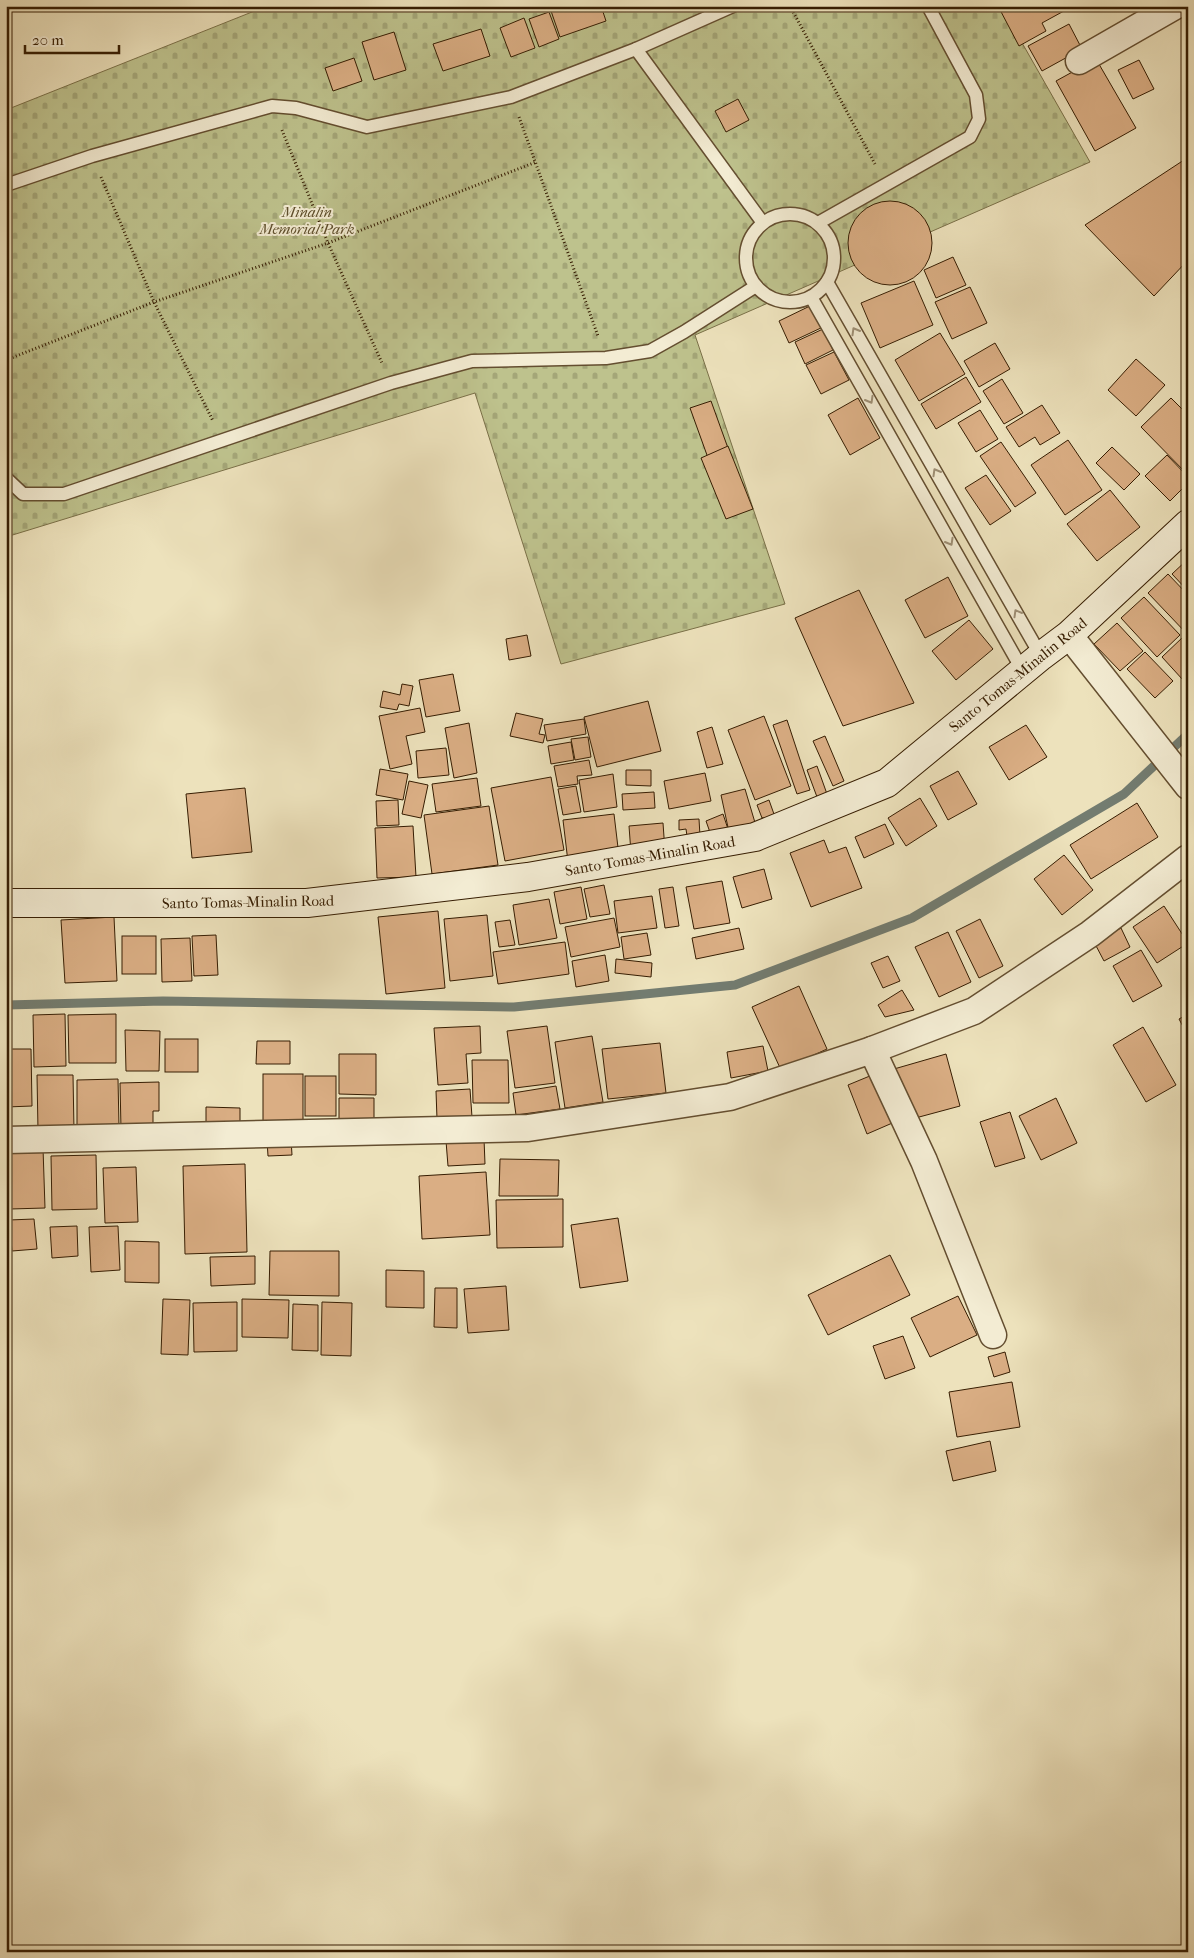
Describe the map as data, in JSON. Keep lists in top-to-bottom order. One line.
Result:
{"streets":{"street":["Santo Tomas-Minalin Road"]},"parks":["Minalin Memorial Park"],"scale_bar":"20 m"}
